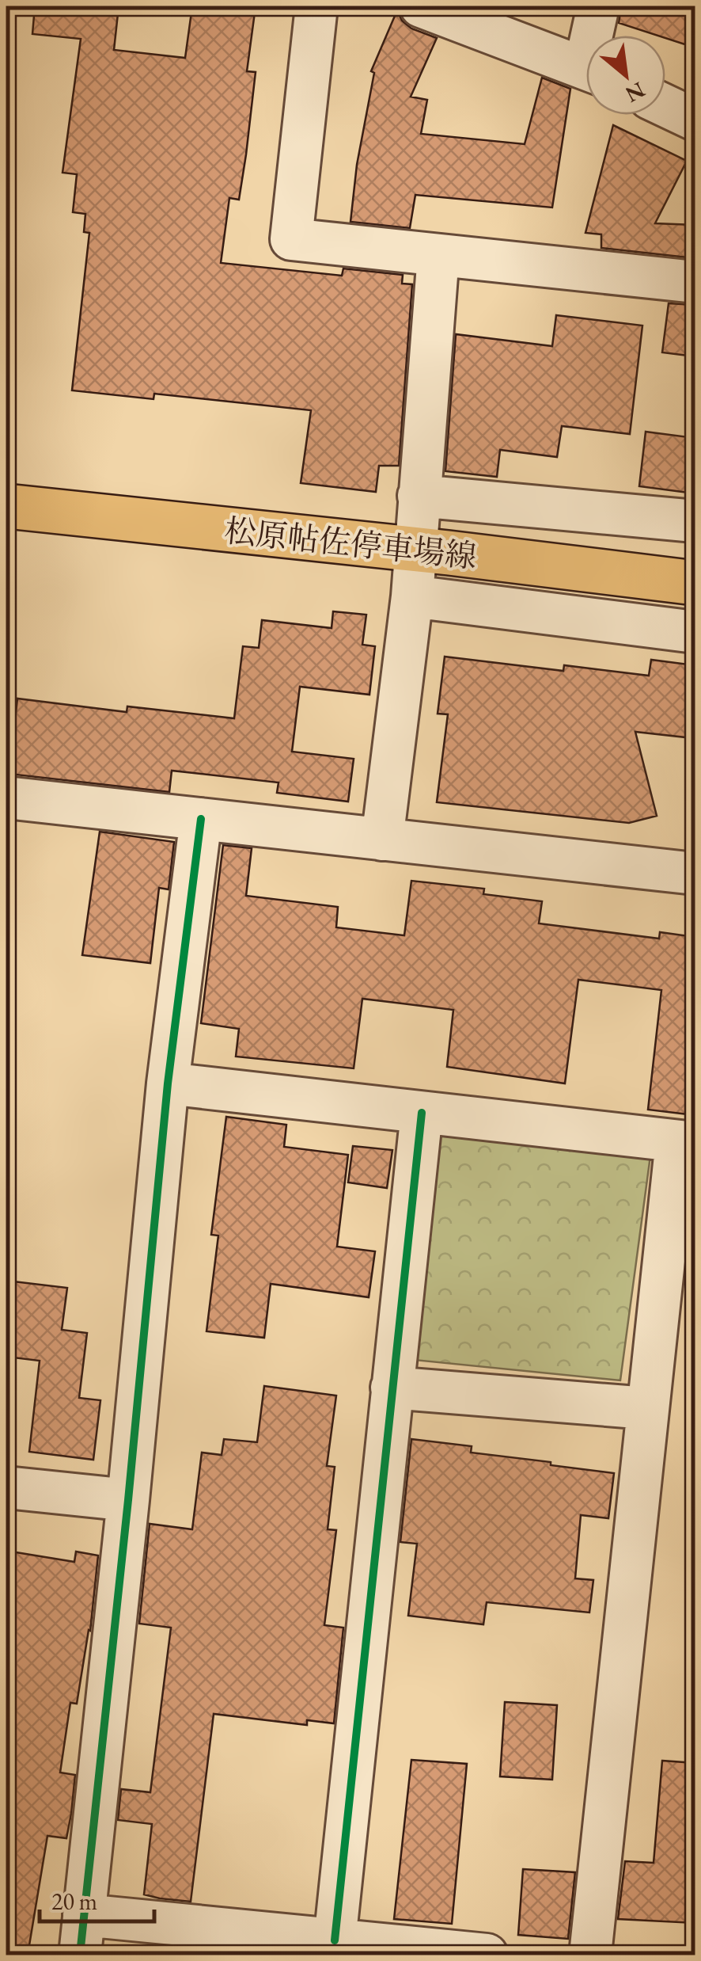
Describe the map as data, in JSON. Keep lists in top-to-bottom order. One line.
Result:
{"streets":{"main road":["松原帖佐停車場線"]},"scale_bar":"20 m","north":"bottom right"}
